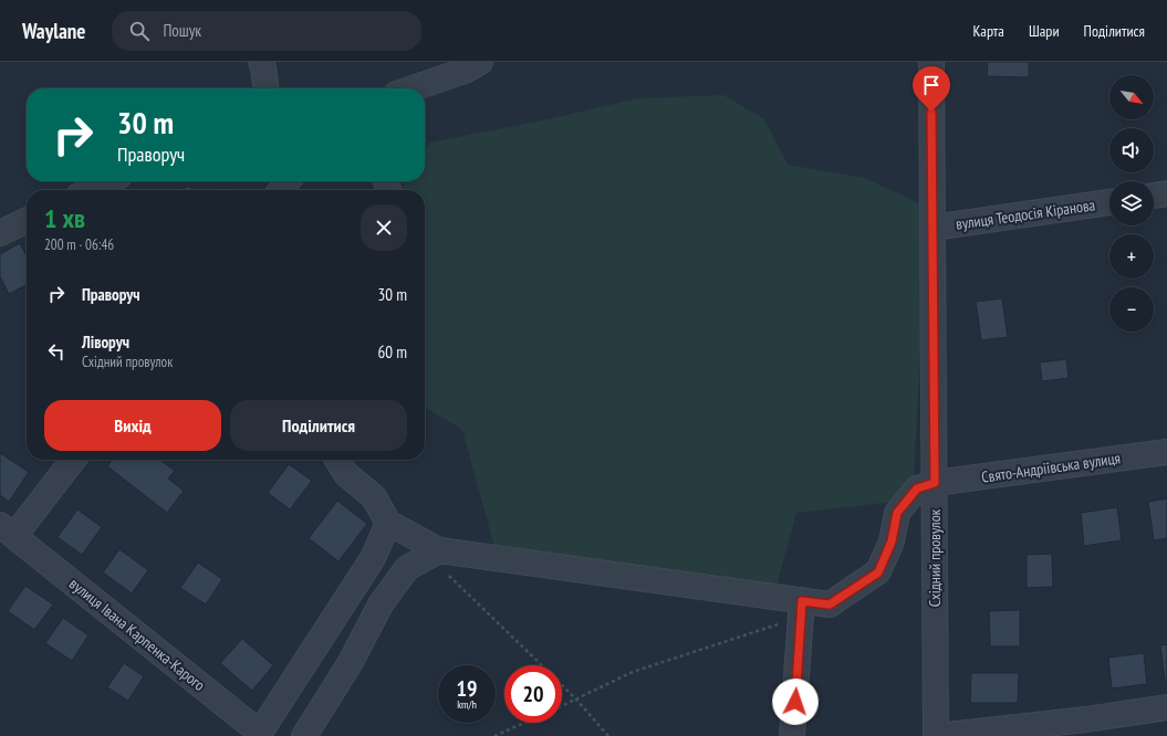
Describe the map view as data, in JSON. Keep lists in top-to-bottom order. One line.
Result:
{"streets":{"street":["вулиця Теодосія Кіранова","Свято-Андріївська вулиця","Східний провулок","вулиця Івана Карпенка-Карого"]},"crossings":[["вулиця Теодосія Кіранова","Східний провулок"],["Свято-Андріївська вулиця","Східний провулок"]],"north":"bottom right","page":{"header":"Waylane","search":"Пошук","nav":["Карта","Шари","Поділитися"],"map_buttons":["+","−"],"turn":["30 m","Праворуч"],"heading":["1 хв","200 m · 06:46"],"list":[{"name":"Праворуч","value":"30 m"},{"name":"Ліворуч","note":"Східний провулок","value":"60 m"}],"buttons":["Вихід","Поділитися"],"speed":"19 km/h","limit":"20"}}
